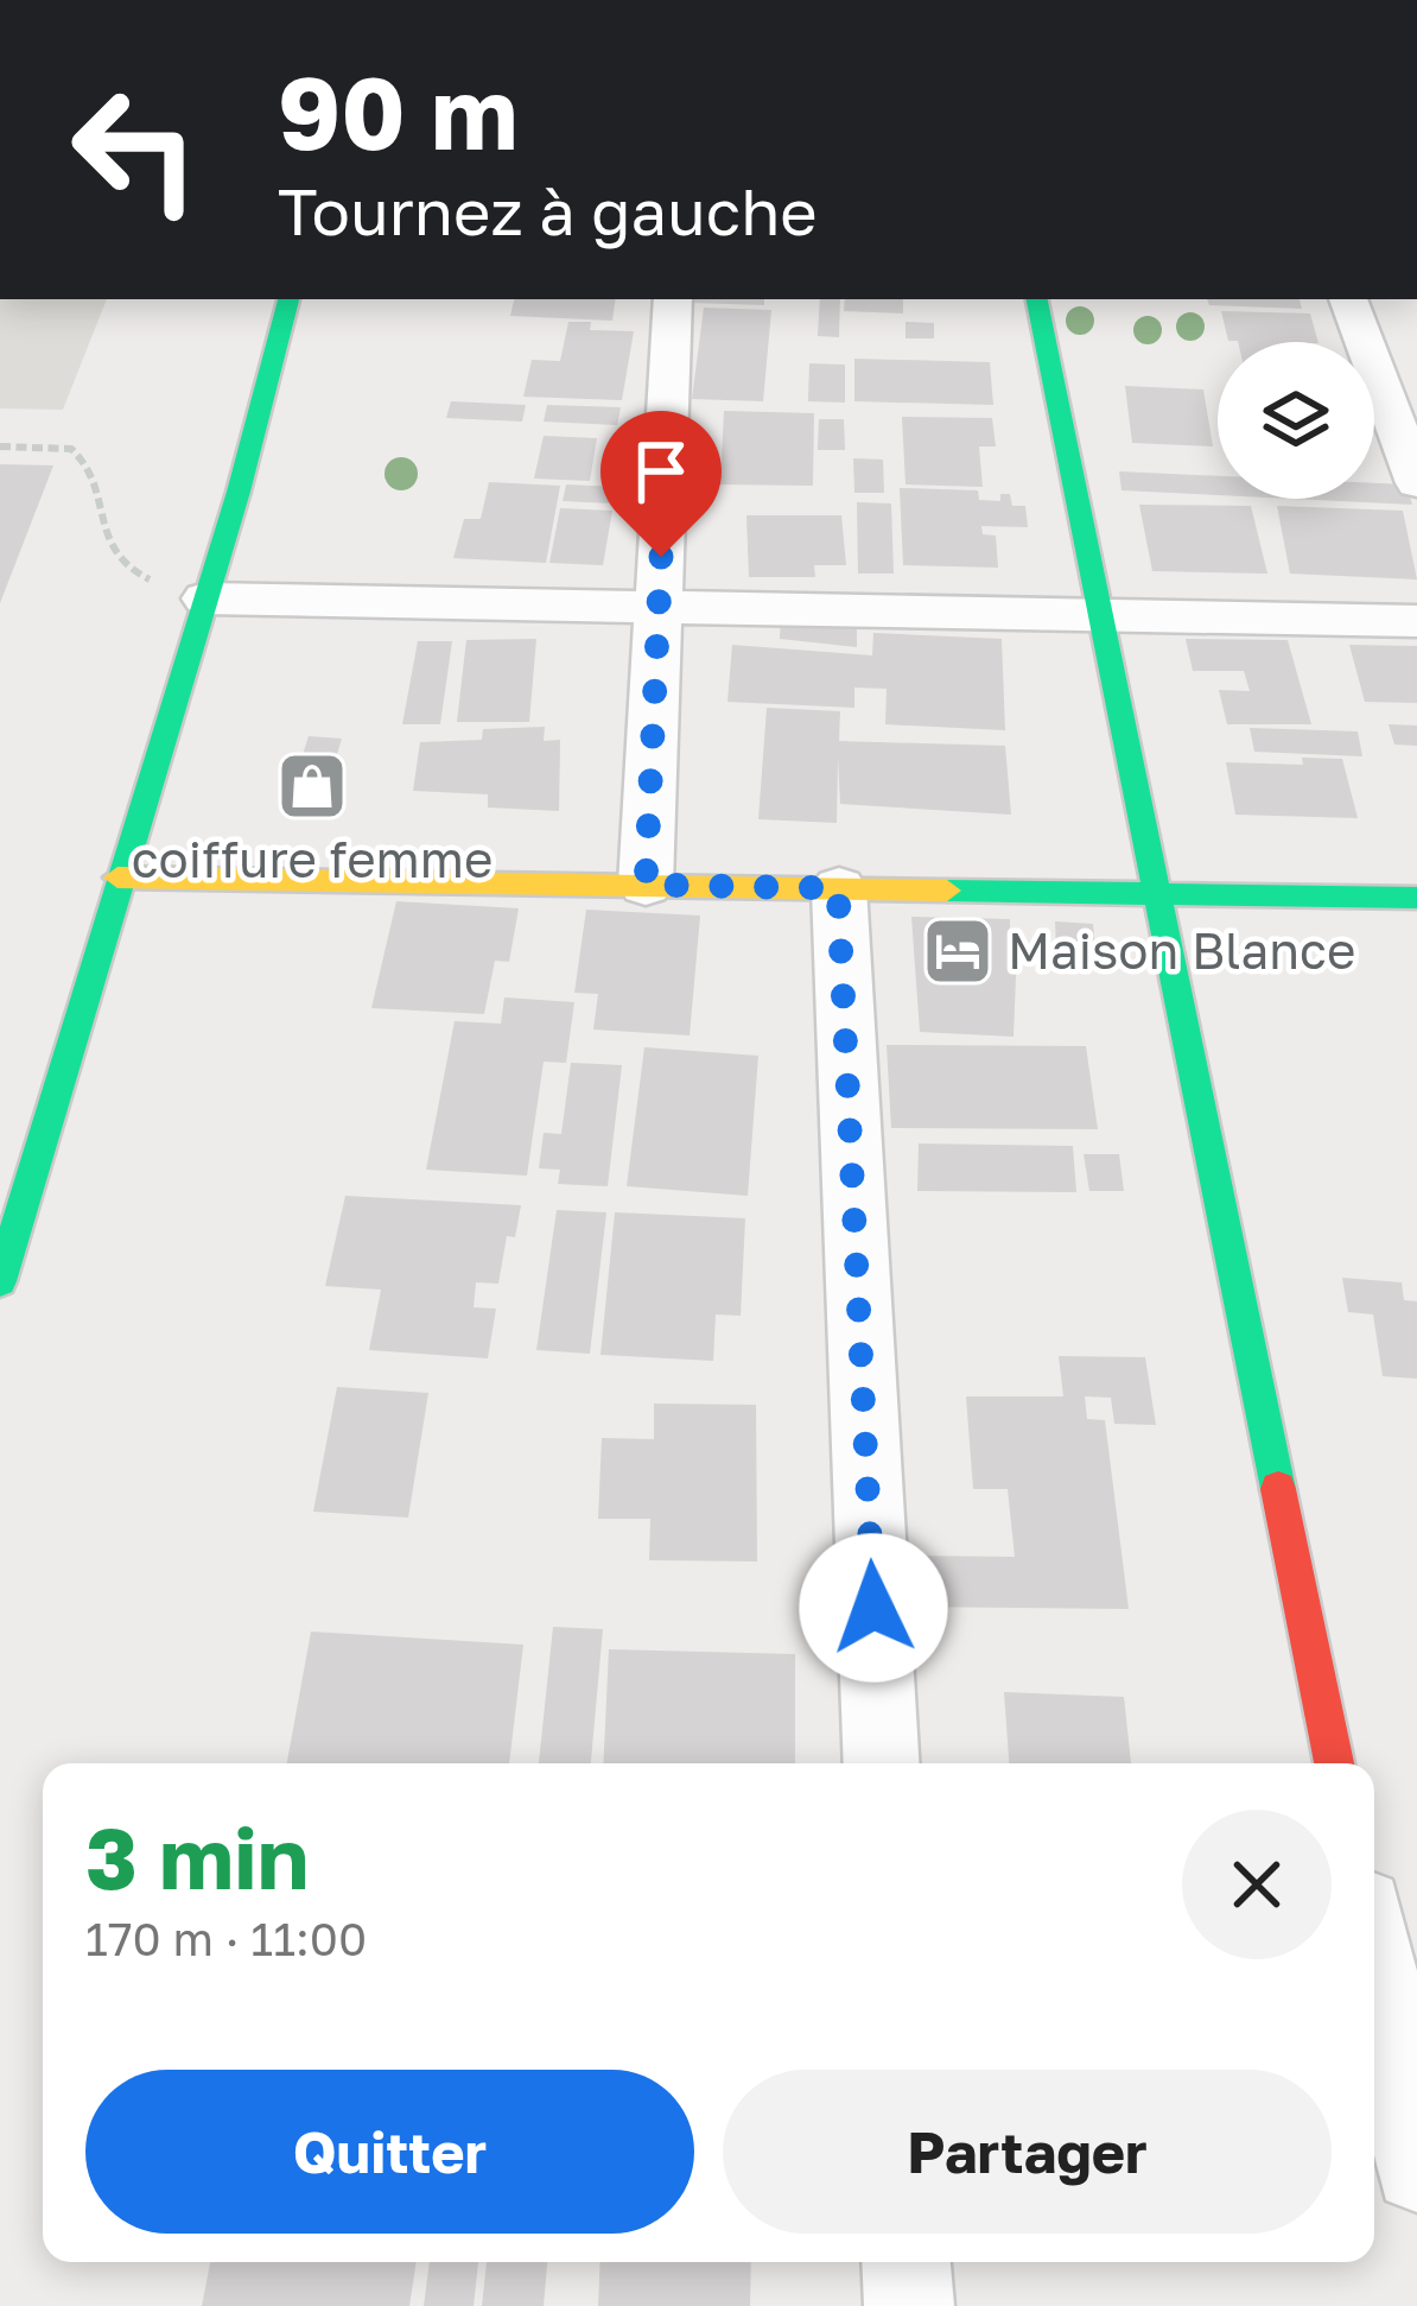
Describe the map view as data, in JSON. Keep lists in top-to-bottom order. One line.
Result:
{"places":{"shop":["coiffure femme"],"hotel":["Maison Blance"]},"page":{"turn":["90 m","Tournez à gauche"],"heading":["3 min","170 m · 11:00"],"buttons":["Quitter","Partager"]}}
